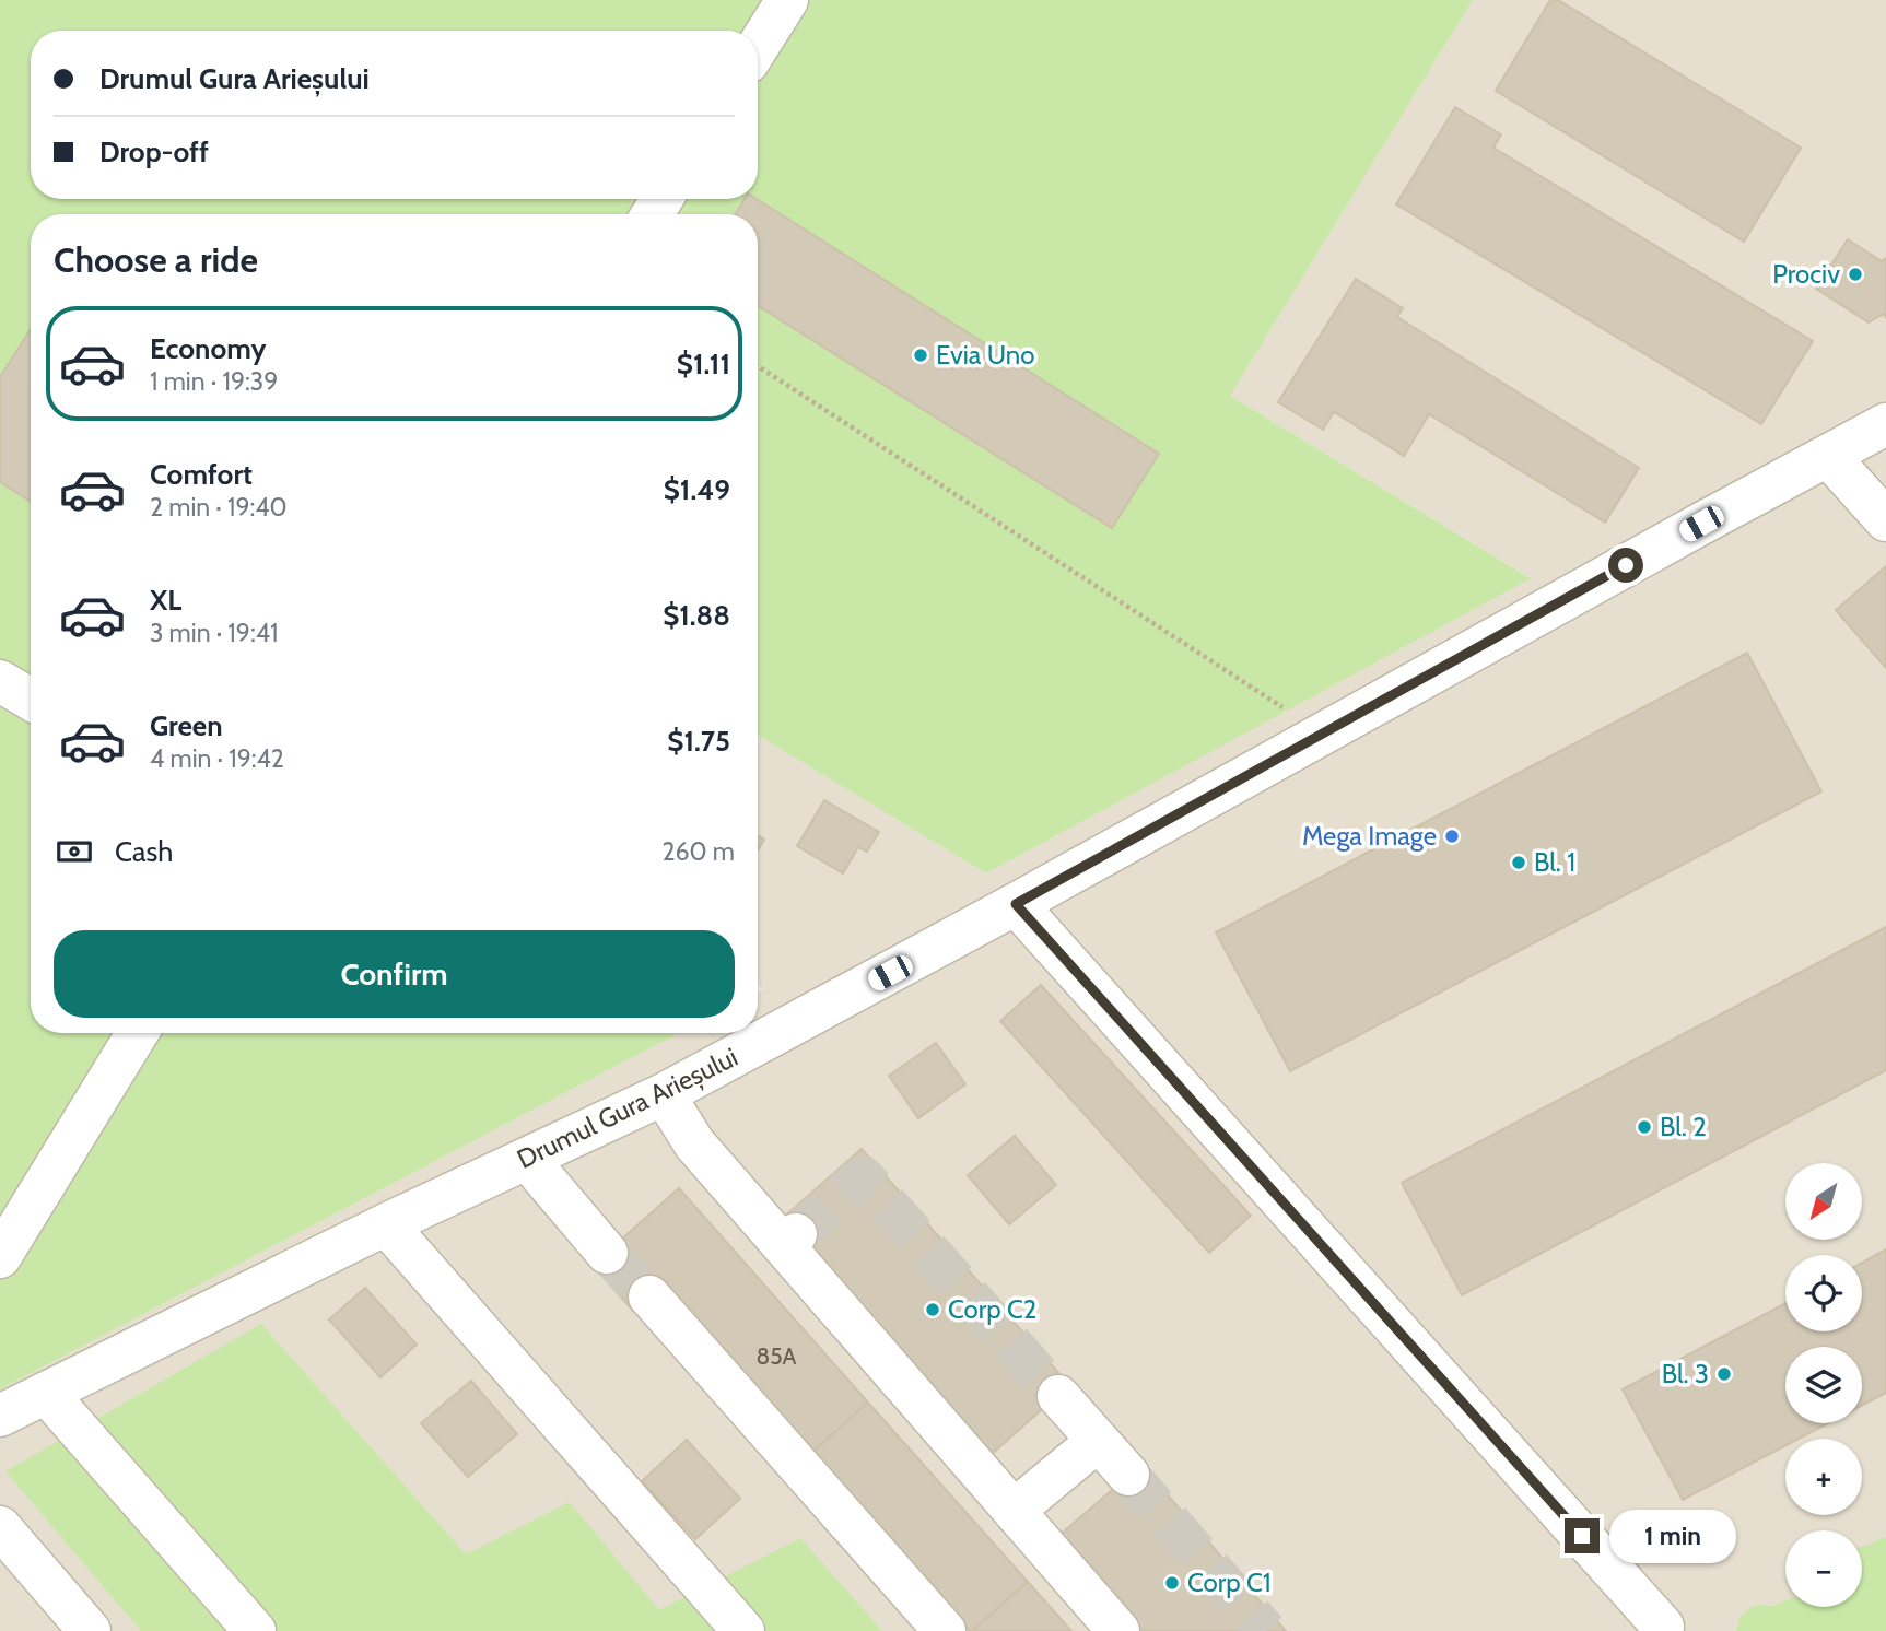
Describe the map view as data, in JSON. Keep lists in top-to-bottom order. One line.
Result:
{"streets":{"street":["Drumul Gura Arieșului"]},"places":["Prociv","Evia Uno","Mega Image","Bl. 1","Bl. 2","Corp C2","Bl. 3","Corp C1"],"house_numbers":["85A"],"north":"bottom left","page":{"banner":["Drumul Gura Arieșului","Drop-off"],"heading":"Choose a ride","list":[{"name":"Economy","note":"1 min · 19:39","value":"$1.11"},{"name":"Comfort","note":"2 min · 19:40","value":"$1.49"},{"name":"XL","note":"3 min · 19:41","value":"$1.88"},{"name":"Green","note":"4 min · 19:42","value":"$1.75"}],"pay":["Cash","260 m"],"buttons":"Confirm","map_buttons":["+","−"],"bubble":"1 min"}}
